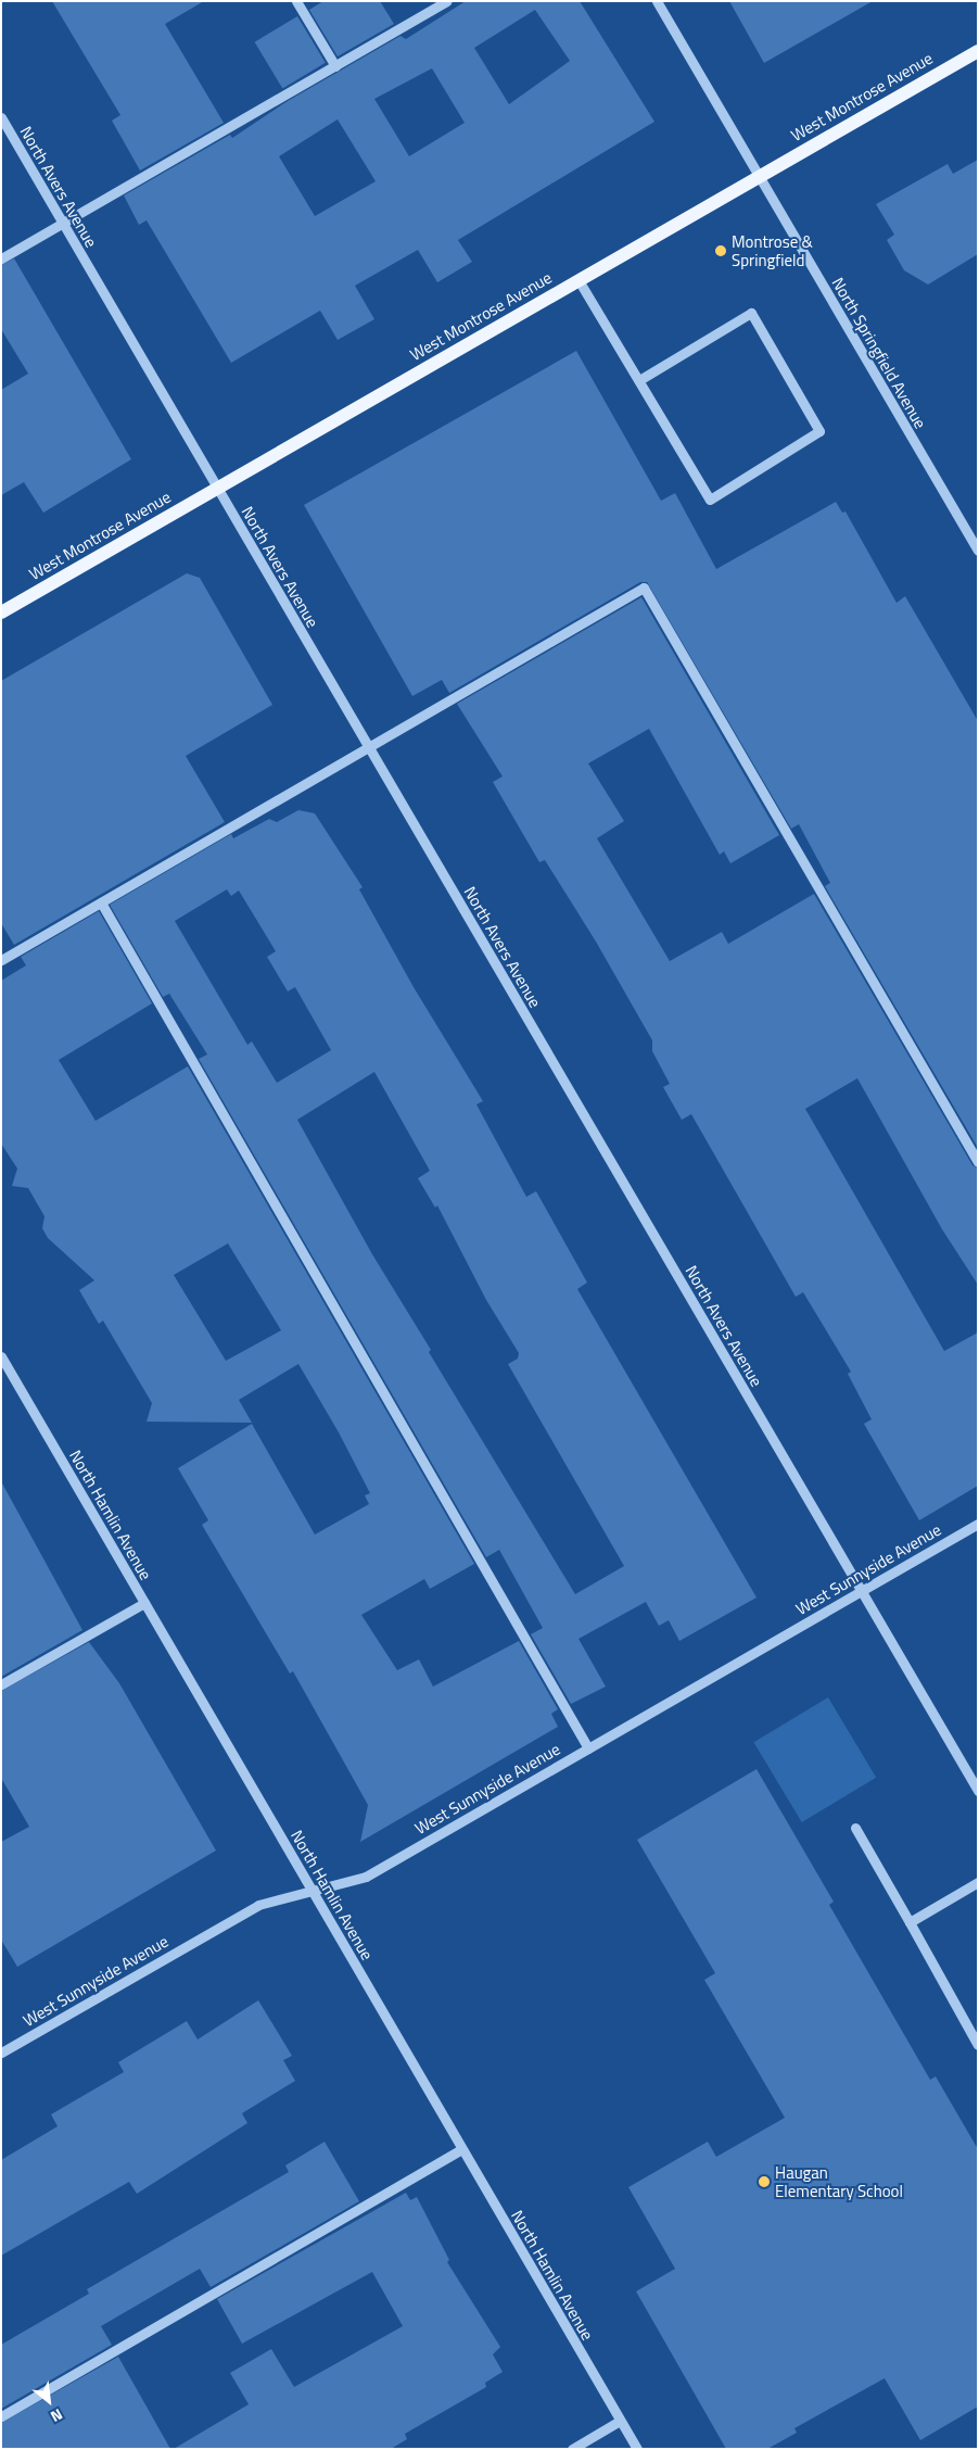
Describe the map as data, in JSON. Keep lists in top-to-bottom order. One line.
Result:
{"streets":{"main road":["West Montrose Avenue"],"street":["North Avers Avenue","North Springfield Avenue","North Hamlin Avenue","West Sunnyside Avenue"]},"crossings":[["West Montrose Avenue","North Avers Avenue"],["West Montrose Avenue","North Springfield Avenue"],["North Avers Avenue","West Sunnyside Avenue"],["North Hamlin Avenue","West Sunnyside Avenue"]],"places":["Montrose & Springfield","Haugan Elementary School"],"north":"bottom right"}
